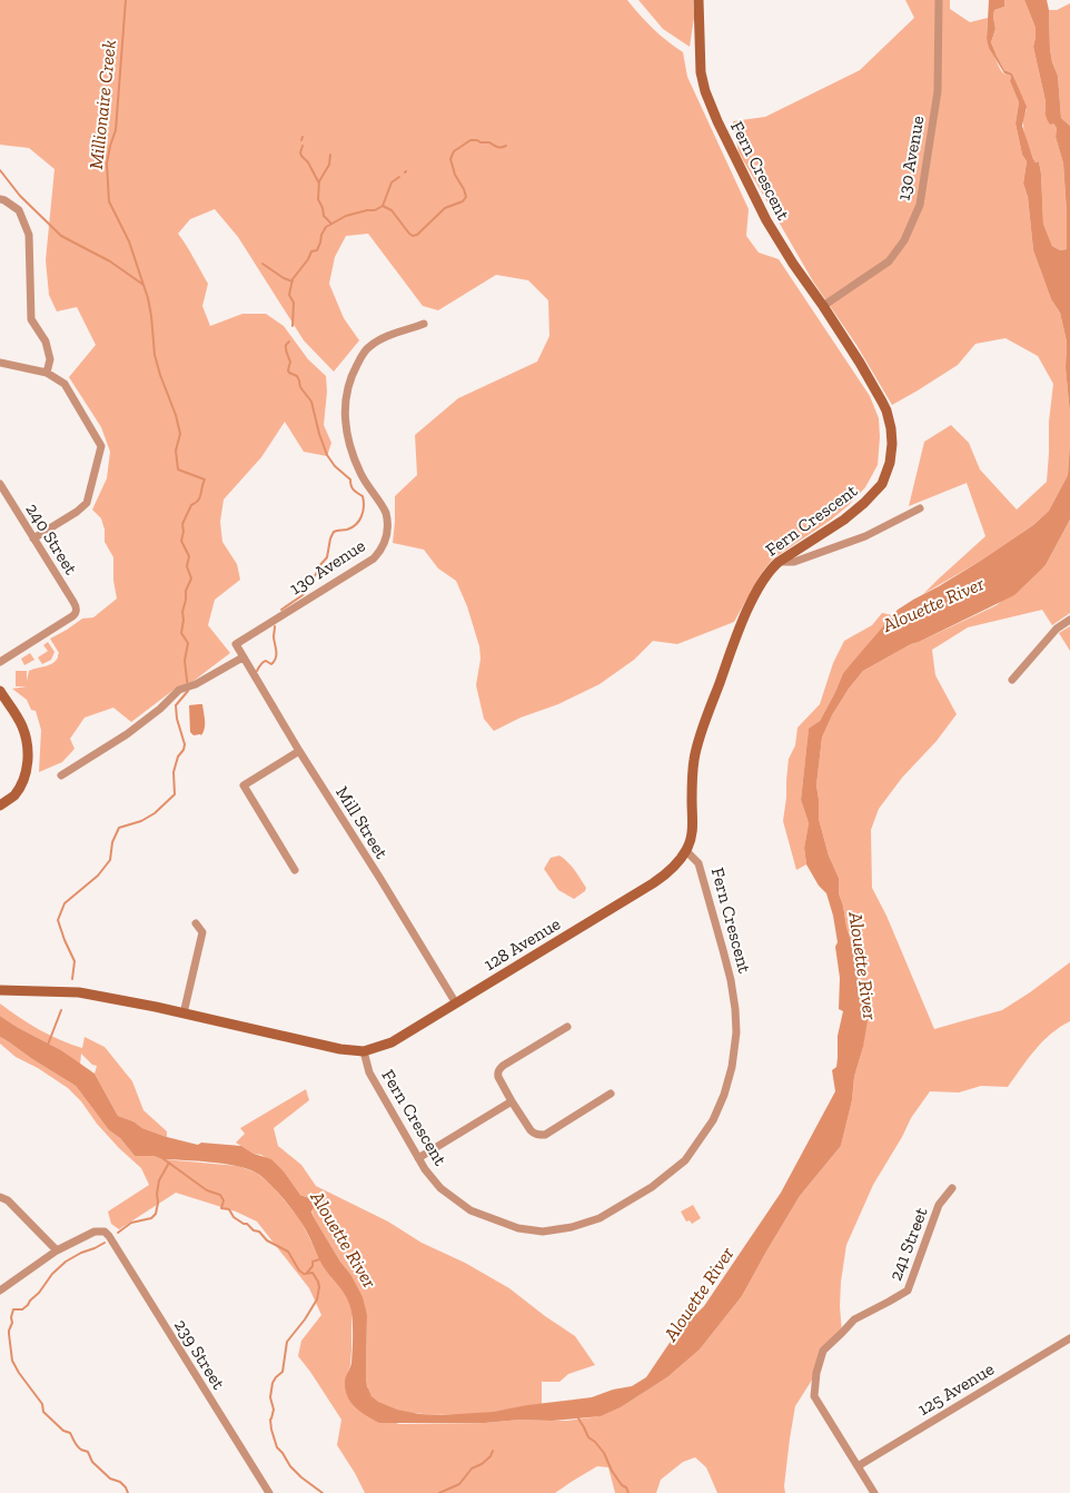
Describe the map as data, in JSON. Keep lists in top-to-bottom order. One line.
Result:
{"streets":{"street":["130 Avenue","Fern Crescent","240 Street","Mill Street","128 Avenue","241 Street","239 Street","125 Avenue"]},"crossings":[["130 Avenue","Fern Crescent"],["130 Avenue","Mill Street"],["Fern Crescent","128 Avenue"],["Mill Street","128 Avenue"],["241 Street","125 Avenue"]],"water":["Millionaire Creek","Alouette River"]}
